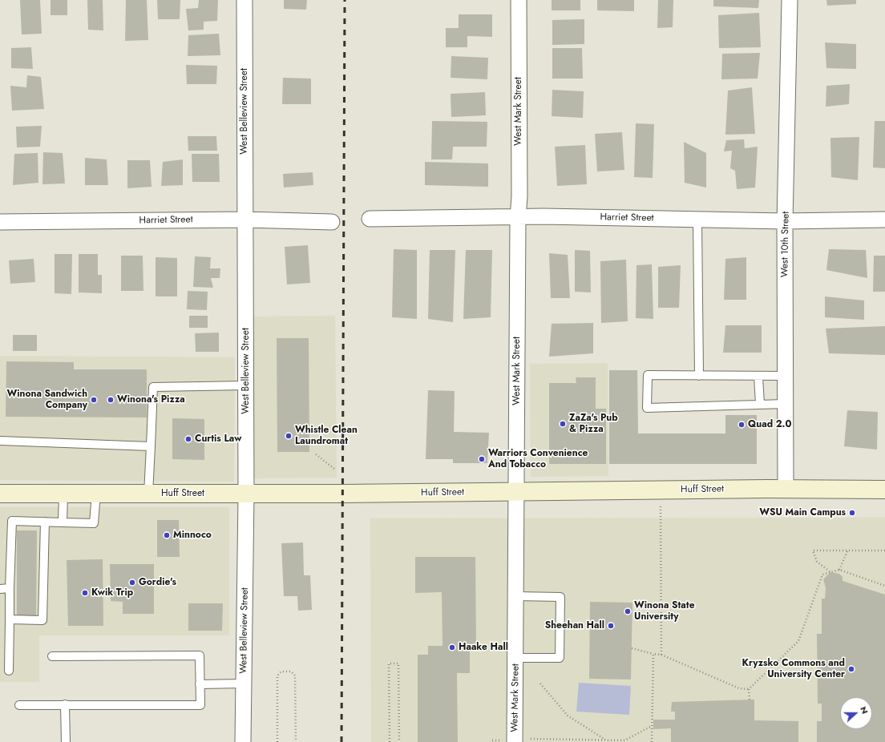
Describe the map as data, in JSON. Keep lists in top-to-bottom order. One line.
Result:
{"streets":{"main road":["Huff Street"],"street":["West Belleview Street","West Mark Street","Harriet Street","West 10th Street"]},"crossings":[["West Belleview Street","Harriet Street"],["West Belleview Street","Huff Street"],["West Mark Street","Harriet Street"],["West Mark Street","Huff Street"],["Harriet Street","West 10th Street"],["West 10th Street","Huff Street"]],"places":["Winona Sandwich Company","Winona's Pizza","ZaZa's Pub & Pizza","Quad 2.0","Whistle Clean Laundromat","Curtis Law","Warriors Convenience And Tobacco","WSU Main Campus","Minnoco","Gordie's","Kwik Trip","Winona State University","Sheehan Hall","Haake Hall","Kryzsko Commons and University Center"],"north":"right"}
